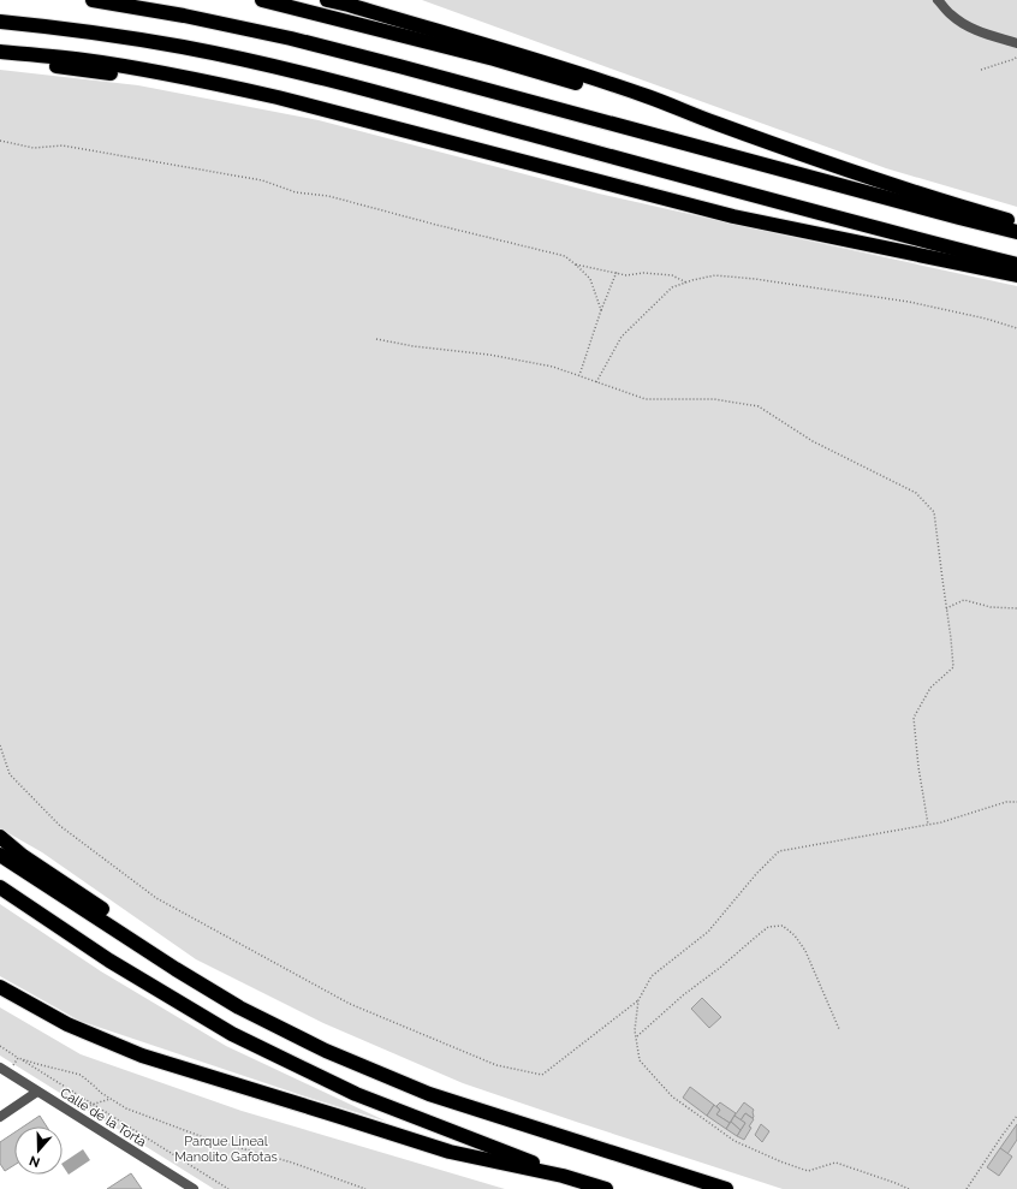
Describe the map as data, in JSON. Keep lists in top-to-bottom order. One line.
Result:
{"streets":{"street":["Calle de la Torta"]},"parks":["Parque Lineal Manolito Gafotas"],"north":"bottom"}
